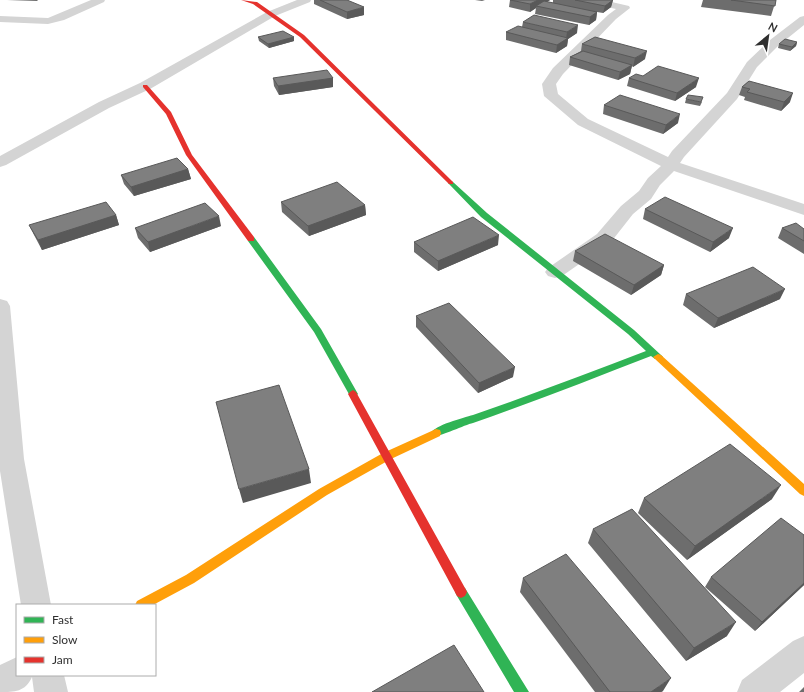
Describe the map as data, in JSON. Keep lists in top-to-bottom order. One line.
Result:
{"legend":["Fast","Slow","Jam"],"north":"top right"}
